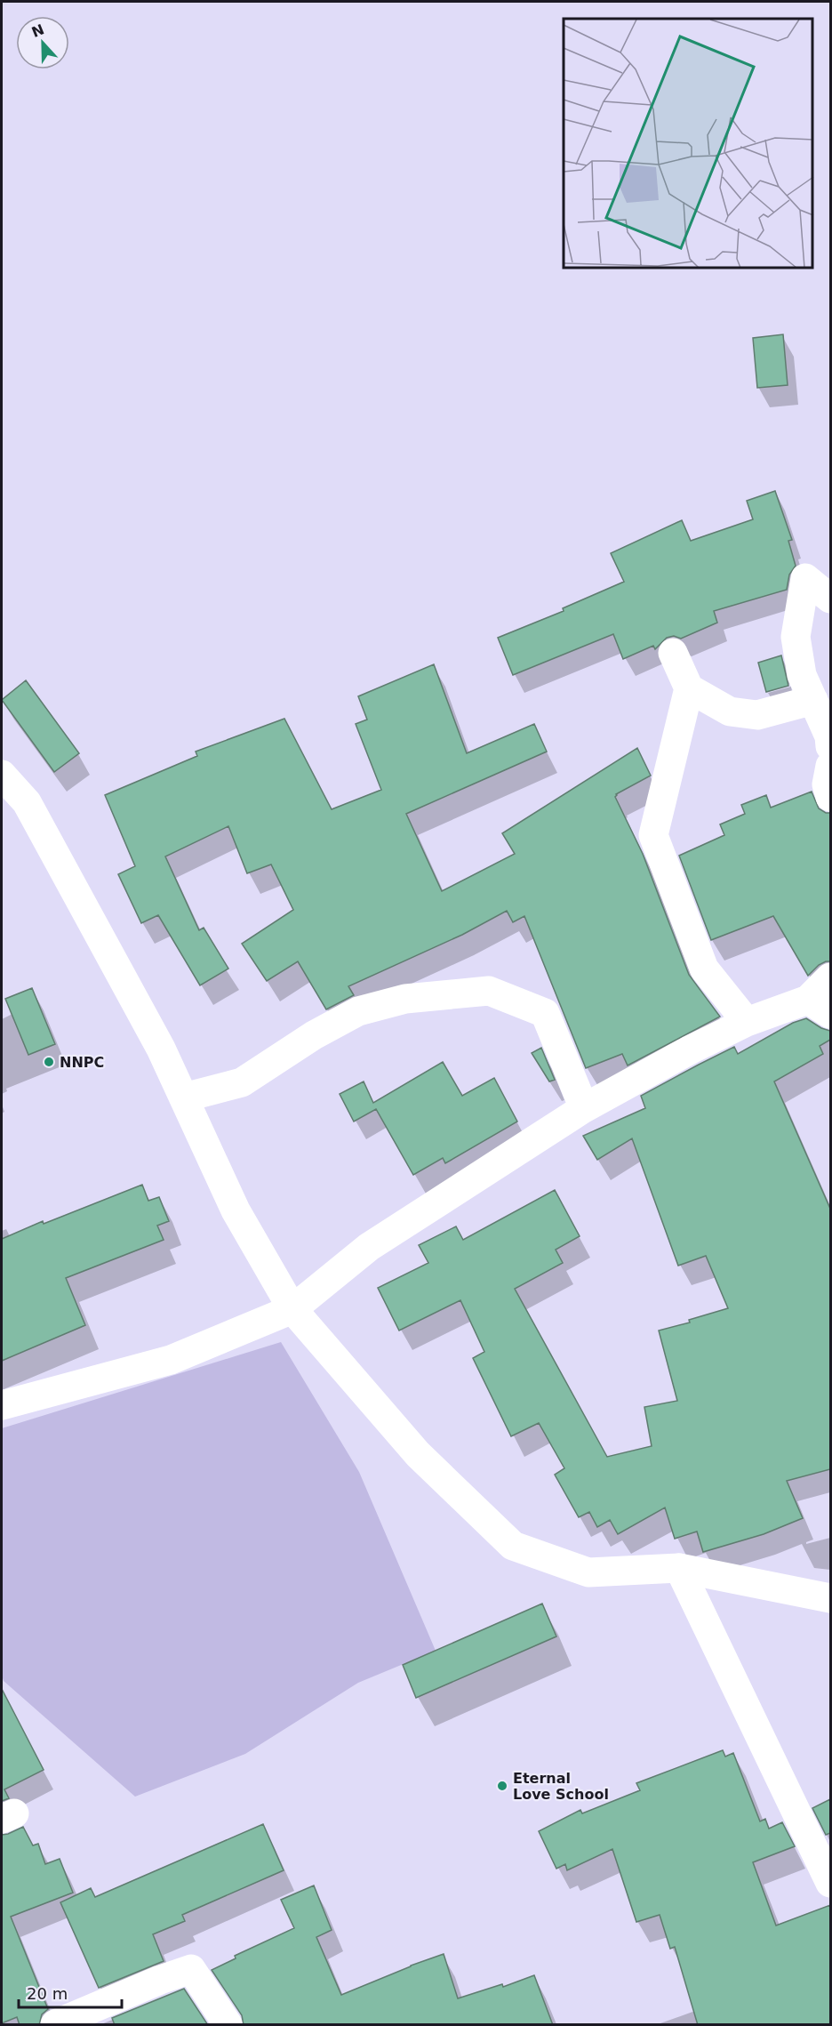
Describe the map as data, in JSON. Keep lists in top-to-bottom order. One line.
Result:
{"places":["NNPC","Eternal Love School"],"scale_bar":"20 m","north":"top"}
